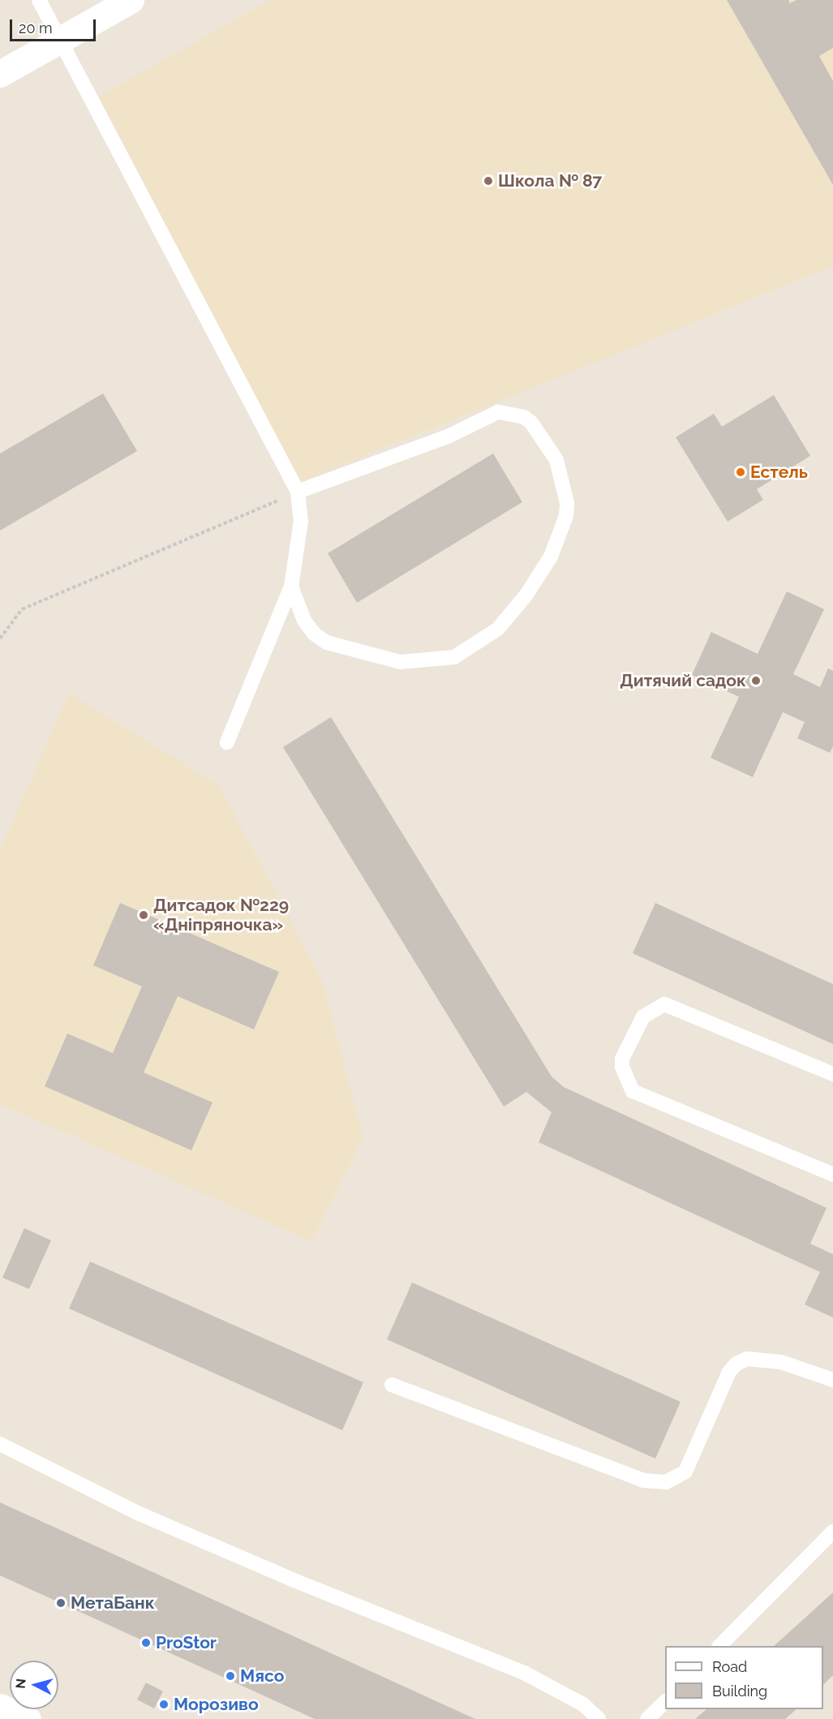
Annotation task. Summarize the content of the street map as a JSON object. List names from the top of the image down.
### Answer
{
  "places": [
    "Школа № 87",
    "Естель",
    "Дитячий садок",
    "Дитсадок №229 «Дніпряночка»",
    "МетаБанк",
    "ProStor",
    "Мясо",
    "Морозиво"
  ],
  "legend": ["Road", "Building"],
  "scale_bar": "20 m",
  "north": "left"
}
